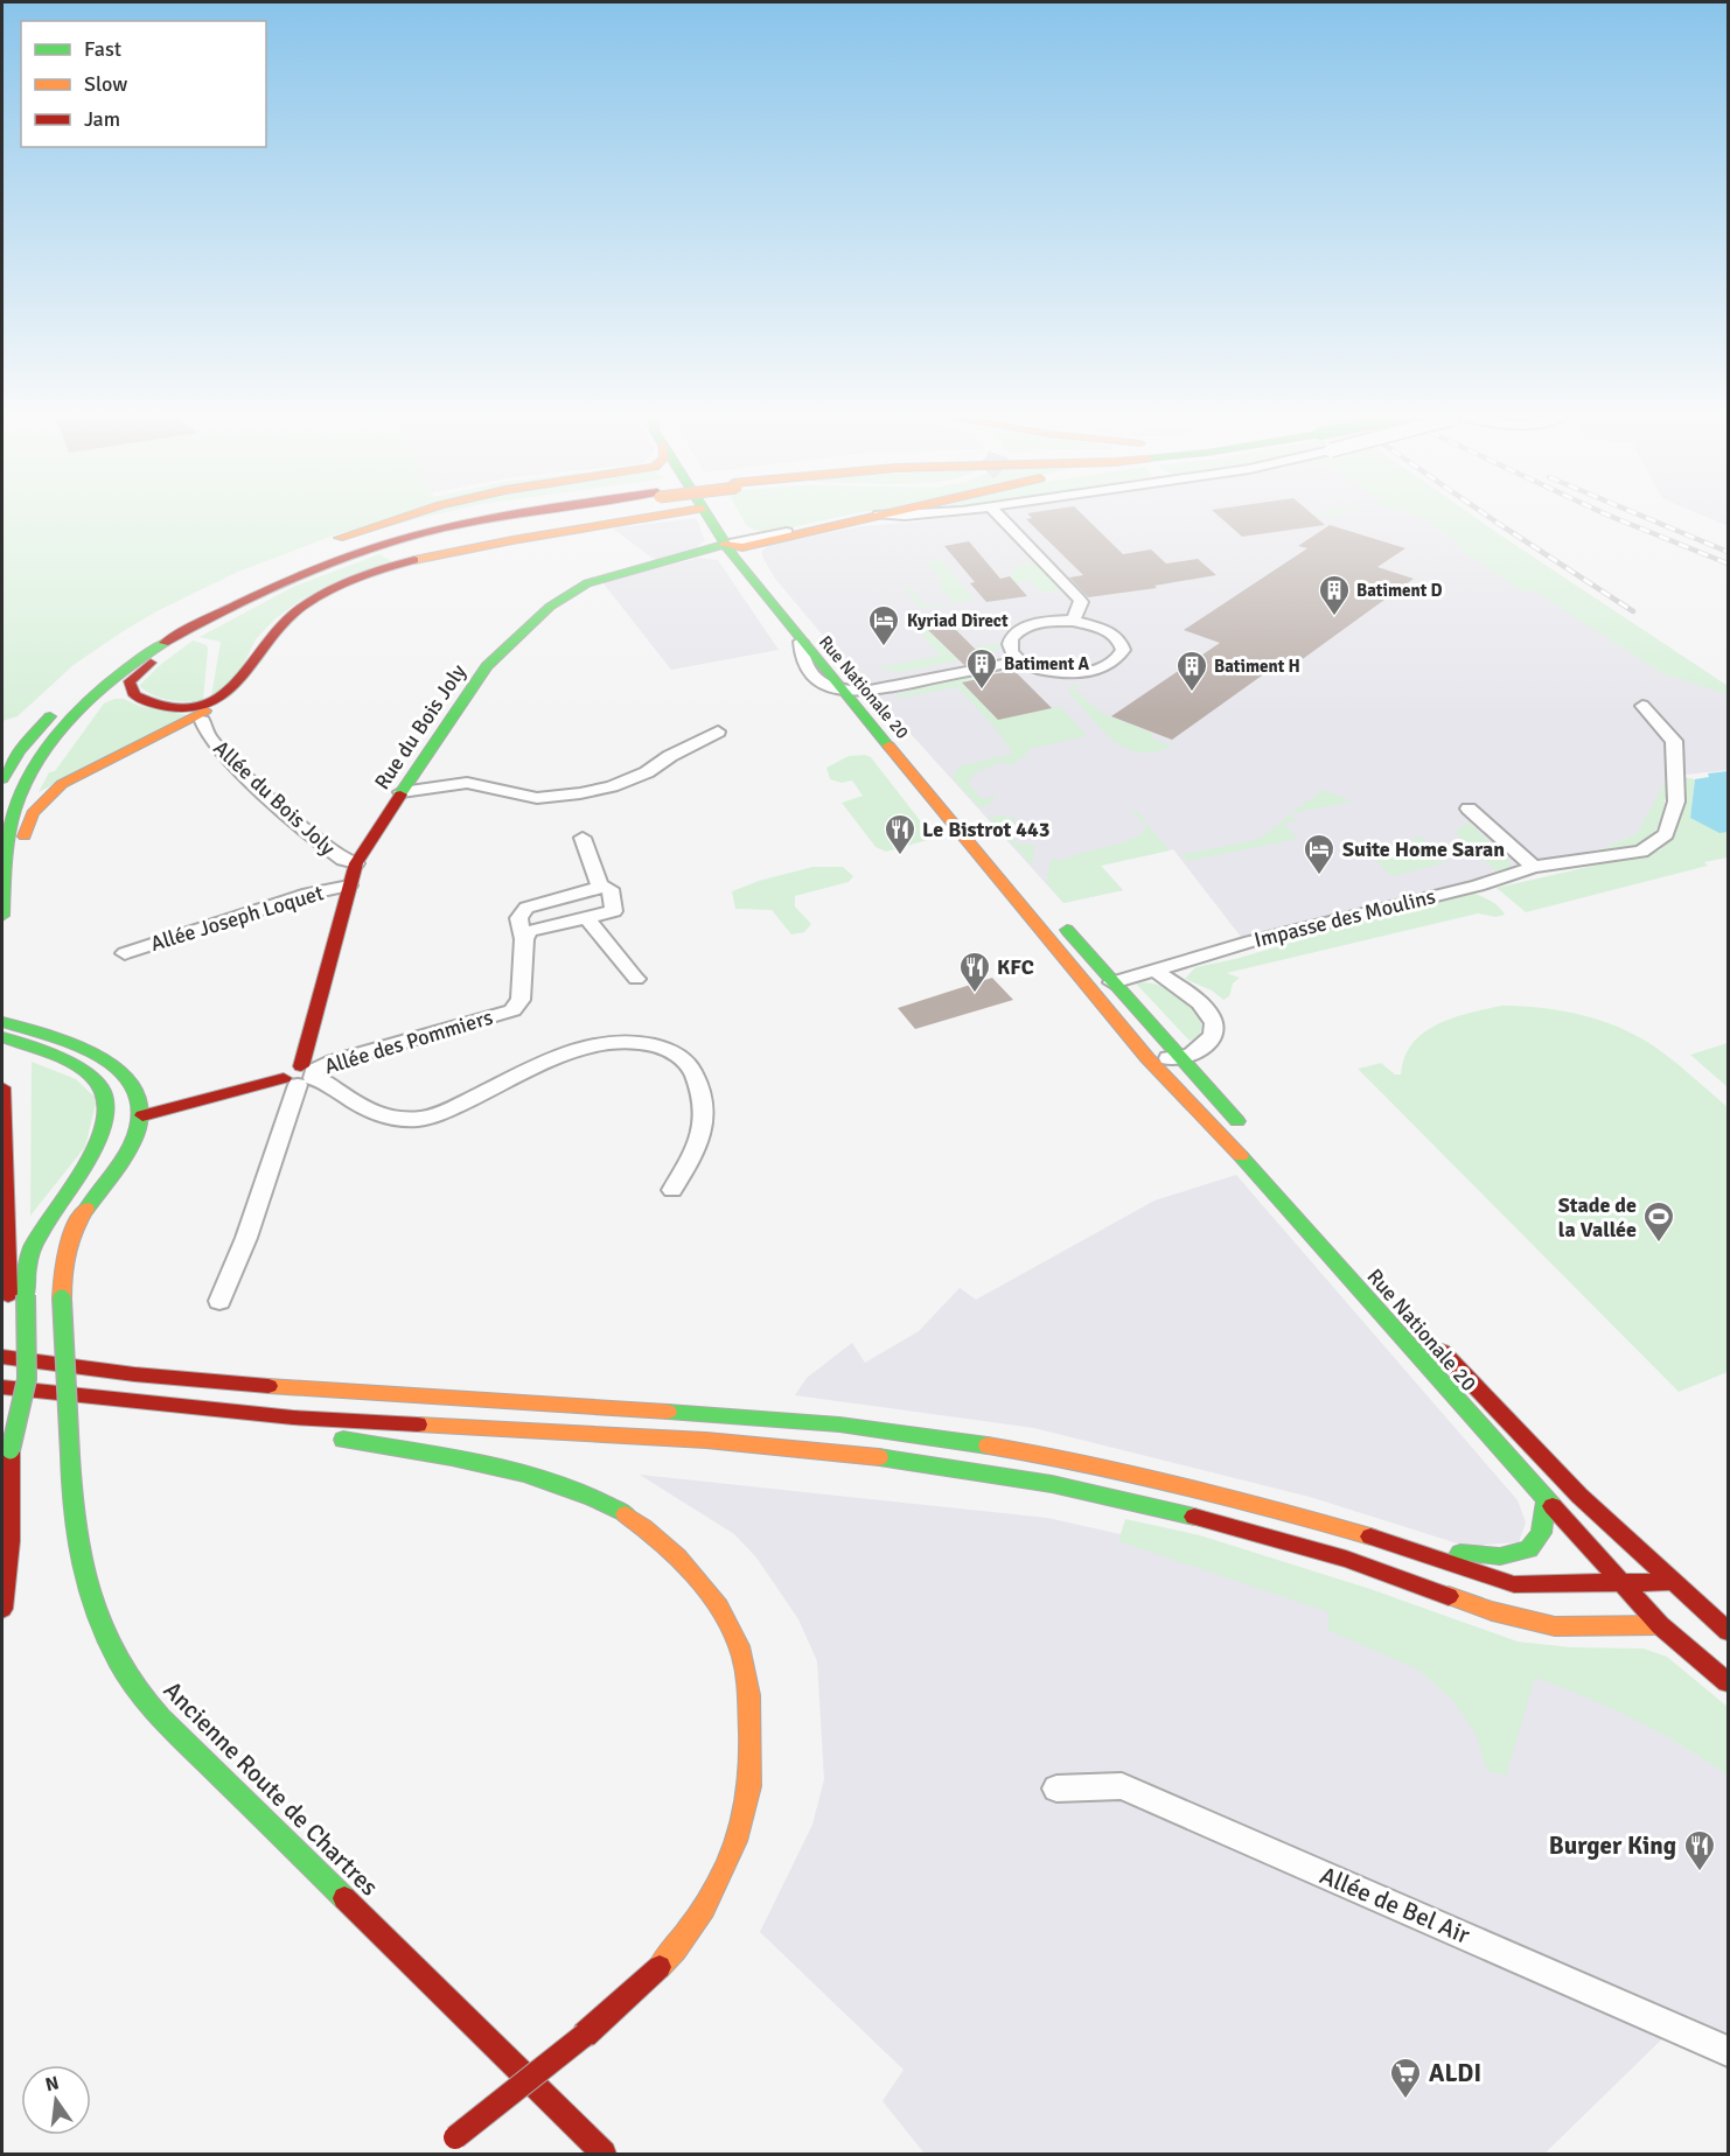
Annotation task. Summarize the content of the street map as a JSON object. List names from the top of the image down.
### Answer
{
  "streets": {
    "main road": ["Rue Nationale 20", "Rue du Bois Joly", "Ancienne Route de Chartres"],
    "street": [
      "Allée du Bois Joly",
      "Allée Joseph Loquet",
      "Impasse des Moulins",
      "Allée des Pommiers",
      "Allée de Bel Air"
    ]
  },
  "crossings": [
    ["Rue Nationale 20", "Rue du Bois Joly"],
    ["Rue du Bois Joly", "Allée du Bois Joly"],
    ["Rue du Bois Joly", "Allée Joseph Loquet"],
    ["Rue du Bois Joly", "Allée des Pommiers"]
  ],
  "places": {
    "building": ["Batiment D", "Batiment A", "Batiment H"],
    "hotel": ["Kyriad Direct", "Suite Home Saran"],
    "restaurant": ["Le Bistrot 443", "KFC", "Burger King"],
    "sports": ["Stade de la Vallée"],
    "supermarket": ["ALDI"]
  },
  "legend": ["Fast", "Slow", "Jam"],
  "north": "top"
}
